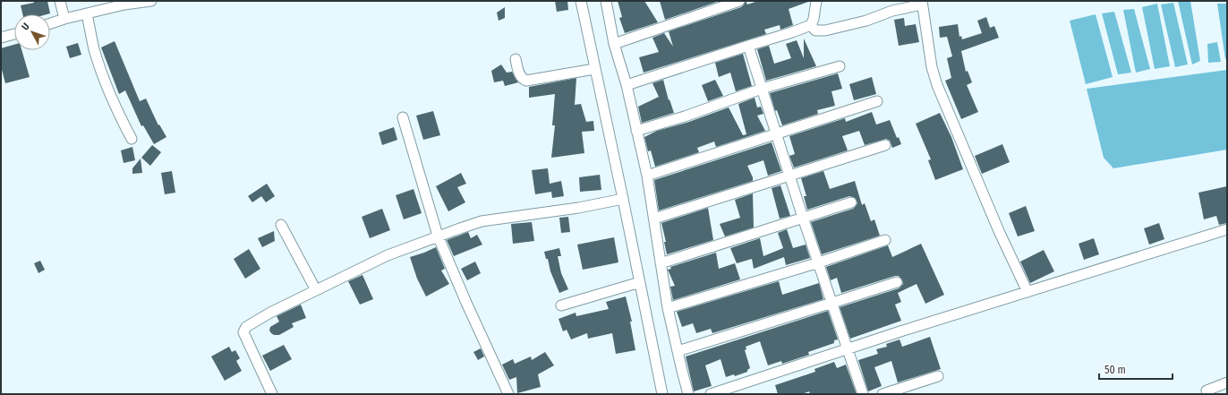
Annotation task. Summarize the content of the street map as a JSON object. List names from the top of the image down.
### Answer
{
  "scale_bar": "50 m",
  "north": "top left"
}
